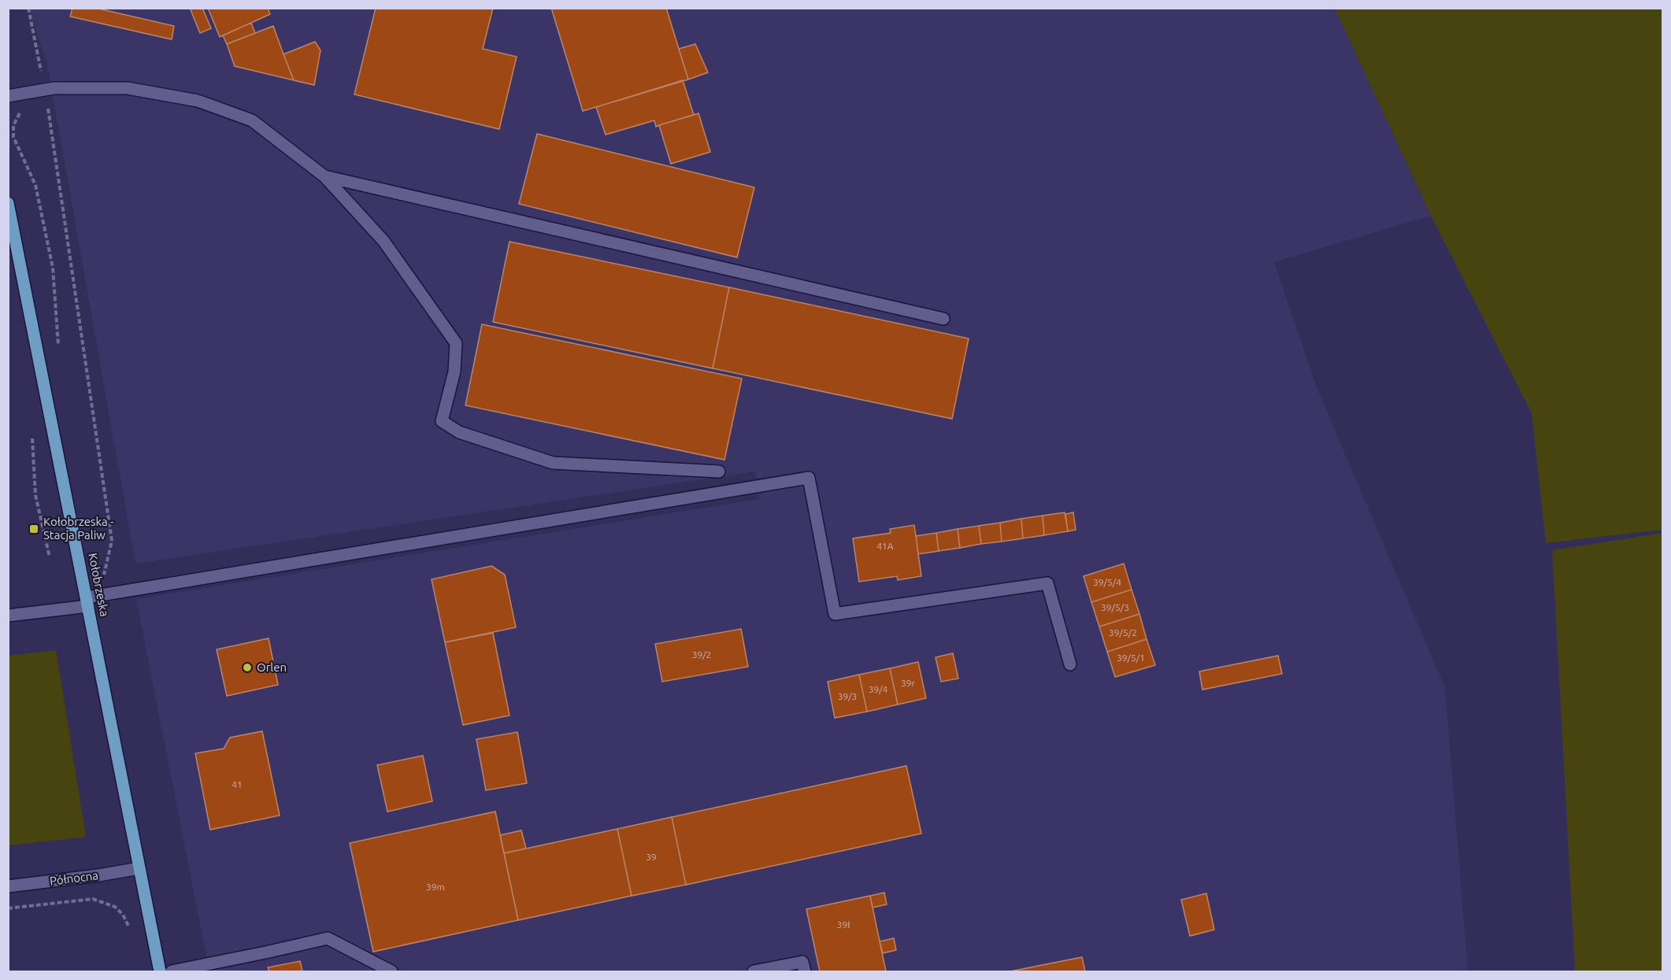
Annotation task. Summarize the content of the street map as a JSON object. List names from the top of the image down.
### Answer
{
  "streets": {
    "main road": ["Kołobrzeska"],
    "street": ["Północna"]
  },
  "crossings": [
    ["Kołobrzeska", "Północna"]
  ],
  "places": {
    "transit": ["Kołobrzeska - Stacja Paliw"],
    "other": ["Orlen"]
  },
  "house_numbers": [
    "41A",
    "39/5/4",
    "39/5/3",
    "39/5/2",
    "39/2",
    "39/5/1",
    "39r",
    "39/4",
    "39/3",
    "41",
    "39",
    "39m",
    "39ł"
  ]
}
